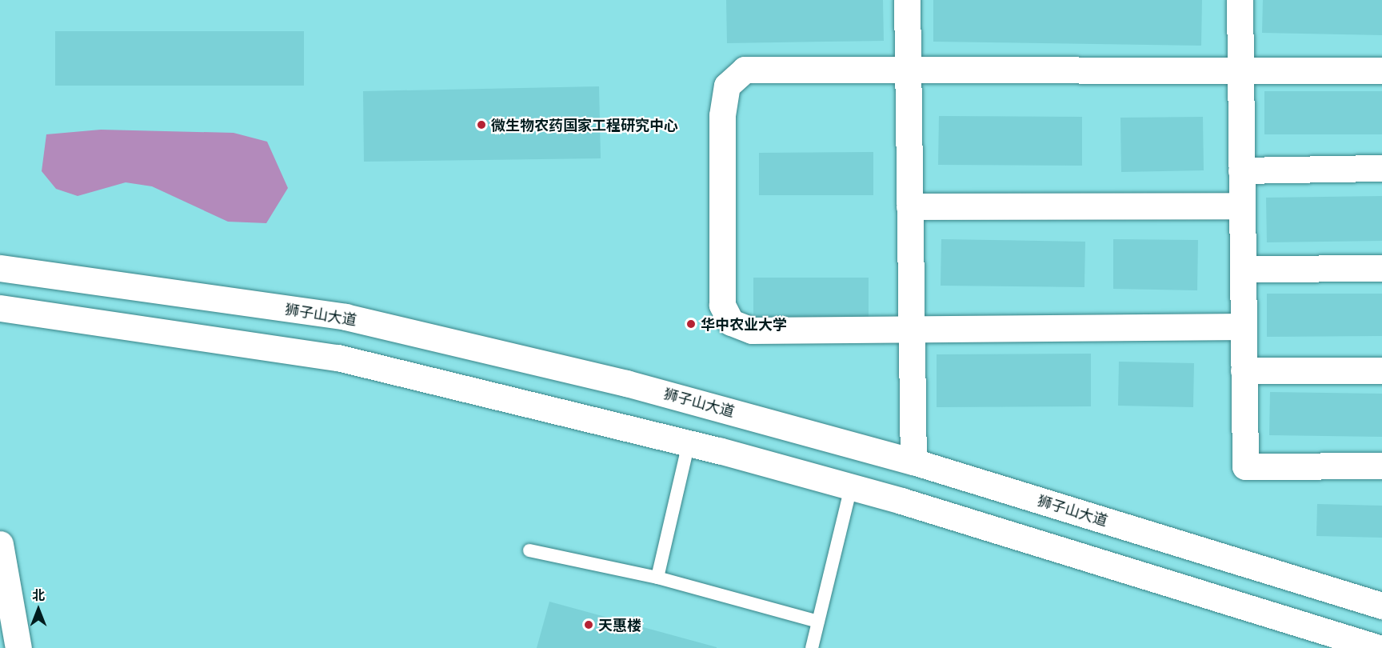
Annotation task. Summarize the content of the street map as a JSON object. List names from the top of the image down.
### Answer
{
  "streets": {
    "street": ["狮子山大道"]
  },
  "places": ["微生物农药国家工程研究中心", "华中农业大学", "天惠楼"],
  "north": "top"
}
